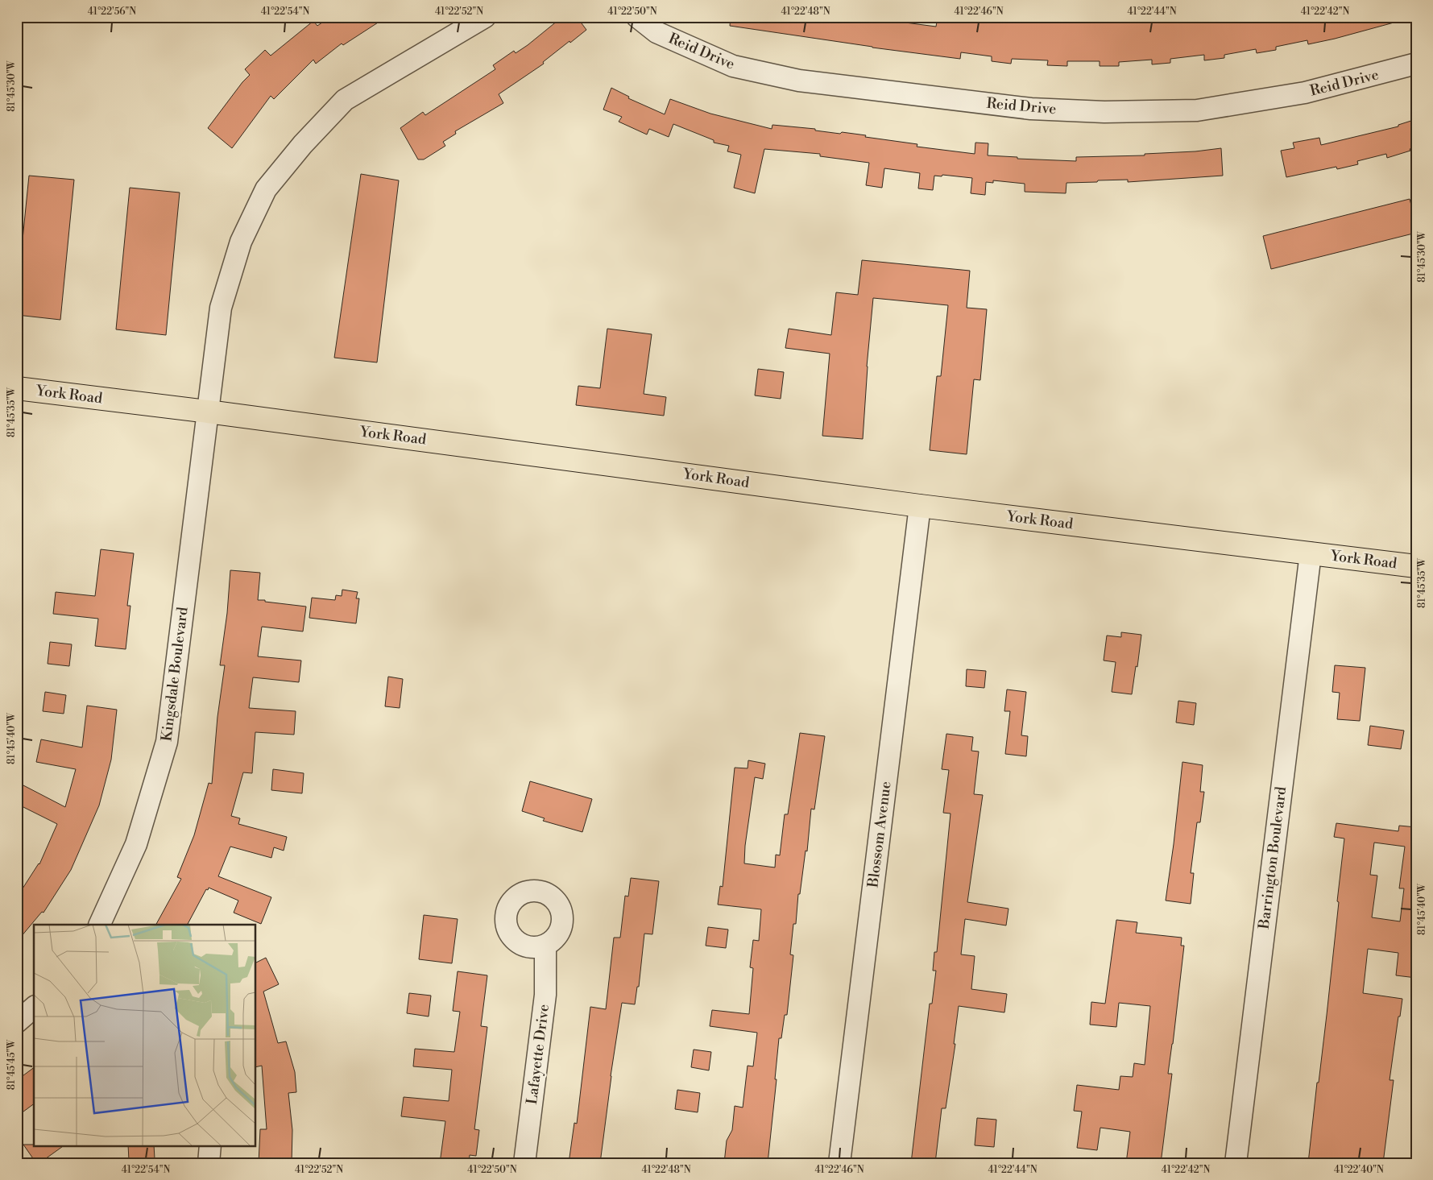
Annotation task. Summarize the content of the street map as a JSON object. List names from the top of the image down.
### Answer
{
  "streets": {
    "main road": ["York Road"],
    "street": [
      "Reid Drive",
      "Kingsdale Boulevard",
      "Blossom Avenue",
      "Barrington Boulevard",
      "Lafayette Drive"
    ]
  },
  "crossings": [
    ["York Road", "Kingsdale Boulevard"],
    ["York Road", "Blossom Avenue"],
    ["York Road", "Barrington Boulevard"]
  ],
  "coordinates": [
    "41°22'56\"N",
    "41°22'54\"N",
    "41°22'52\"N",
    "41°22'50\"N",
    "41°22'48\"N",
    "41°22'46\"N",
    "41°22'44\"N",
    "41°22'42\"N",
    "81°45'30\"W",
    "81°45'35\"W",
    "81°45'40\"W",
    "81°45'45\"W",
    "41°22'40\"N"
  ]
}
